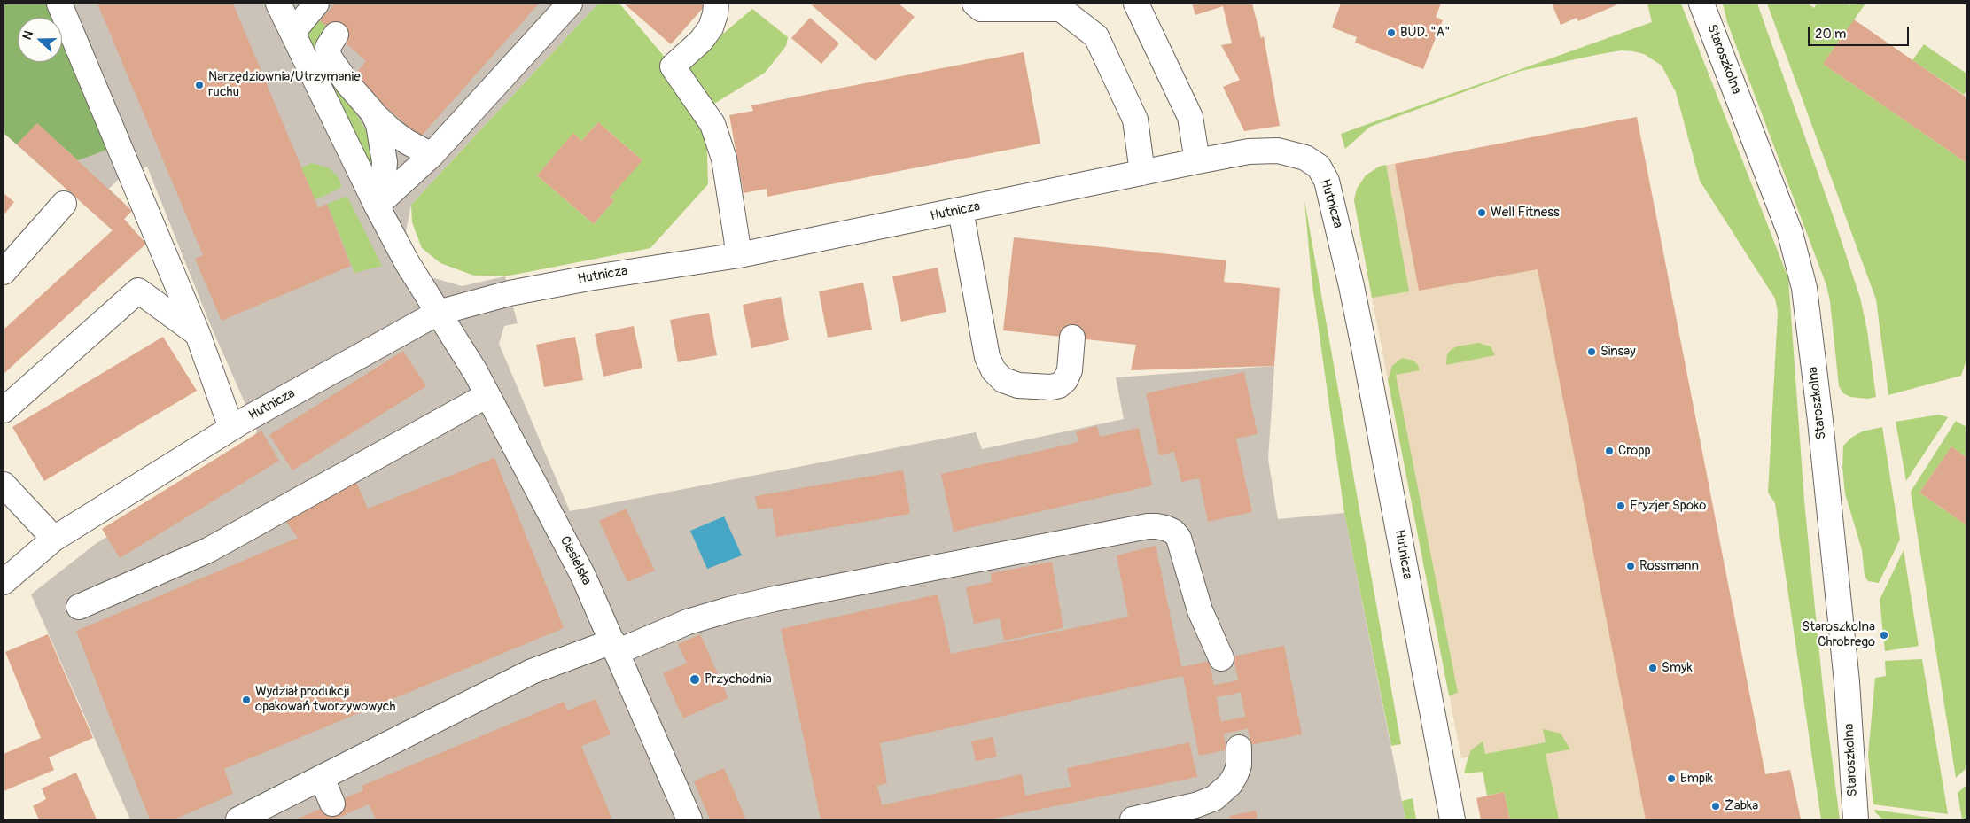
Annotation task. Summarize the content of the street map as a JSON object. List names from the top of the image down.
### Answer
{
  "streets": {
    "street": ["Staroszkolna", "Hutnicza", "Ciesielska"]
  },
  "crossings": [
    ["Hutnicza", "Ciesielska"]
  ],
  "places": [
    "BUD. \"A\"",
    "Narzędziownia/Utrzymanie ruchu",
    "Well Fitness",
    "Sinsay",
    "Cropp",
    "Fryzjer Spoko",
    "Rossmann",
    "Staroszkolna Chrobrego",
    "Smyk",
    "Przychodnia",
    "Wydział produkcji opakowań tworzywowych",
    "Empik",
    "Żabka"
  ],
  "scale_bar": "20 m",
  "north": "left"
}
